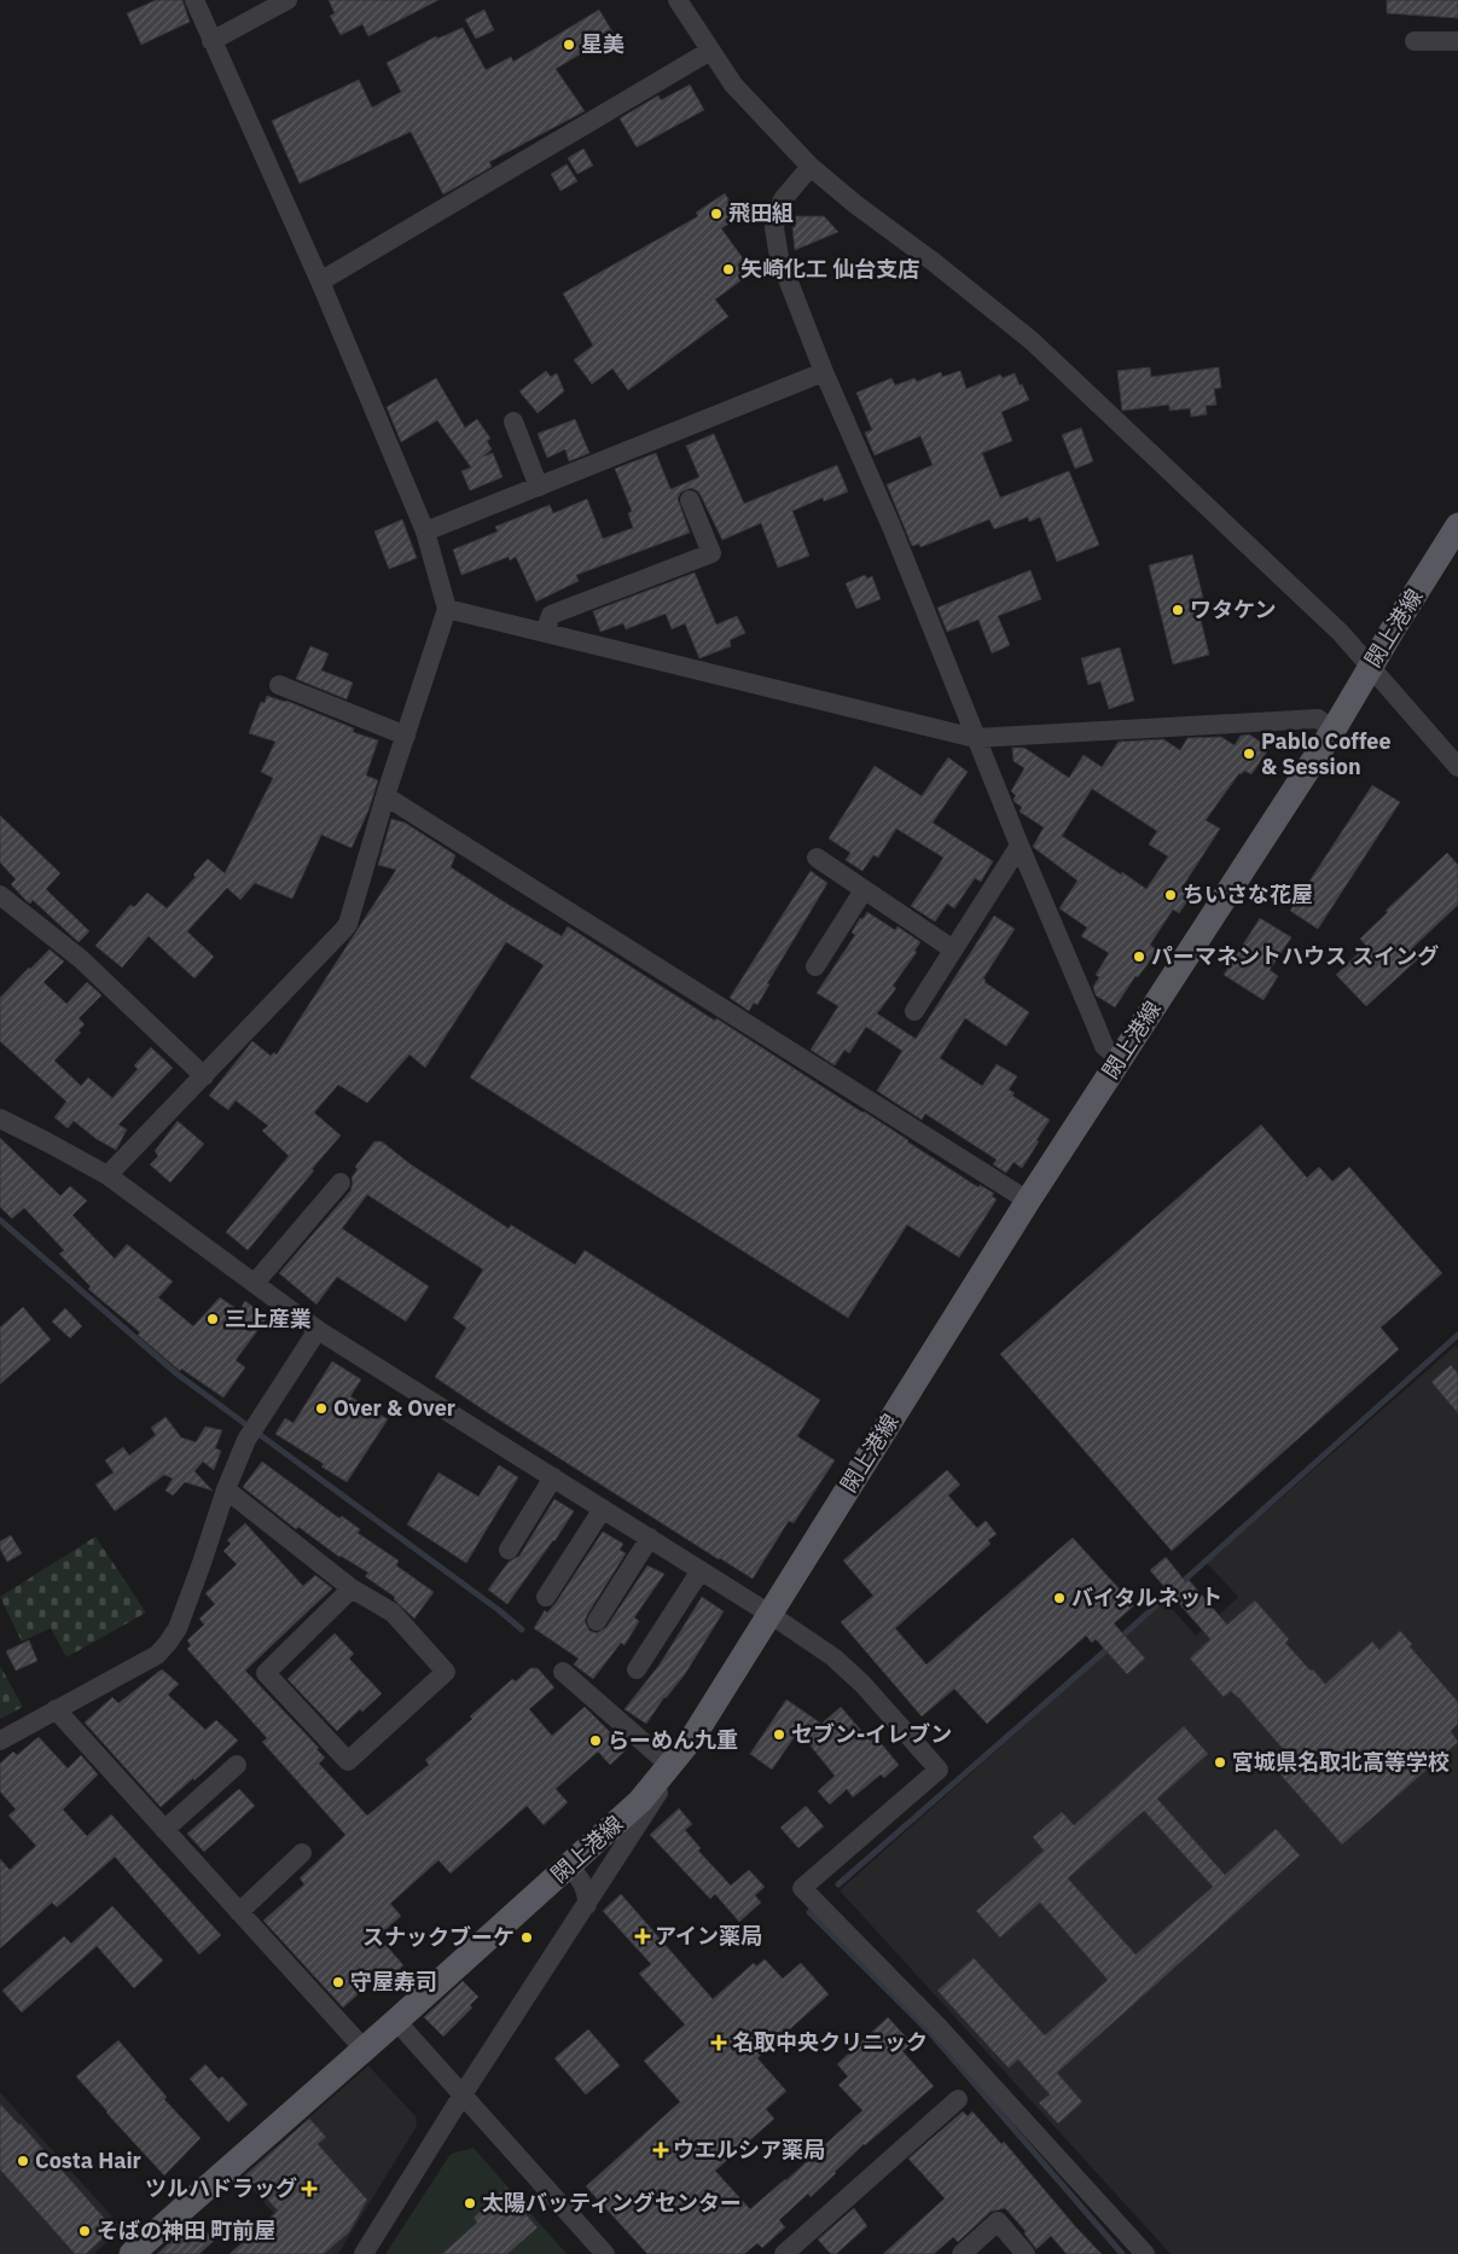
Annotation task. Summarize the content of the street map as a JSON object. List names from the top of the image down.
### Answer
{
  "streets": {
    "main road": ["閖上港線"]
  },
  "places": {
    "other": [
      "星美",
      "飛田組",
      "矢崎化工 仙台支店",
      "ワタケン",
      "Pablo Coffee & Session",
      "ちいさな花屋",
      "パーマネントハウス スイング",
      "三上産業",
      "Over & Over",
      "バイタルネット",
      "セブン-イレブン",
      "らーめん九重",
      "宮城県名取北高等学校",
      "スナックブーケ",
      "守屋寿司",
      "Costa Hair",
      "太陽バッティングセンター",
      "そばの神田 町前屋"
    ],
    "health": [
      "アイン薬局",
      "名取中央クリニック",
      "ウエルシア薬局",
      "ツルハドラッグ"
    ]
  }
}
